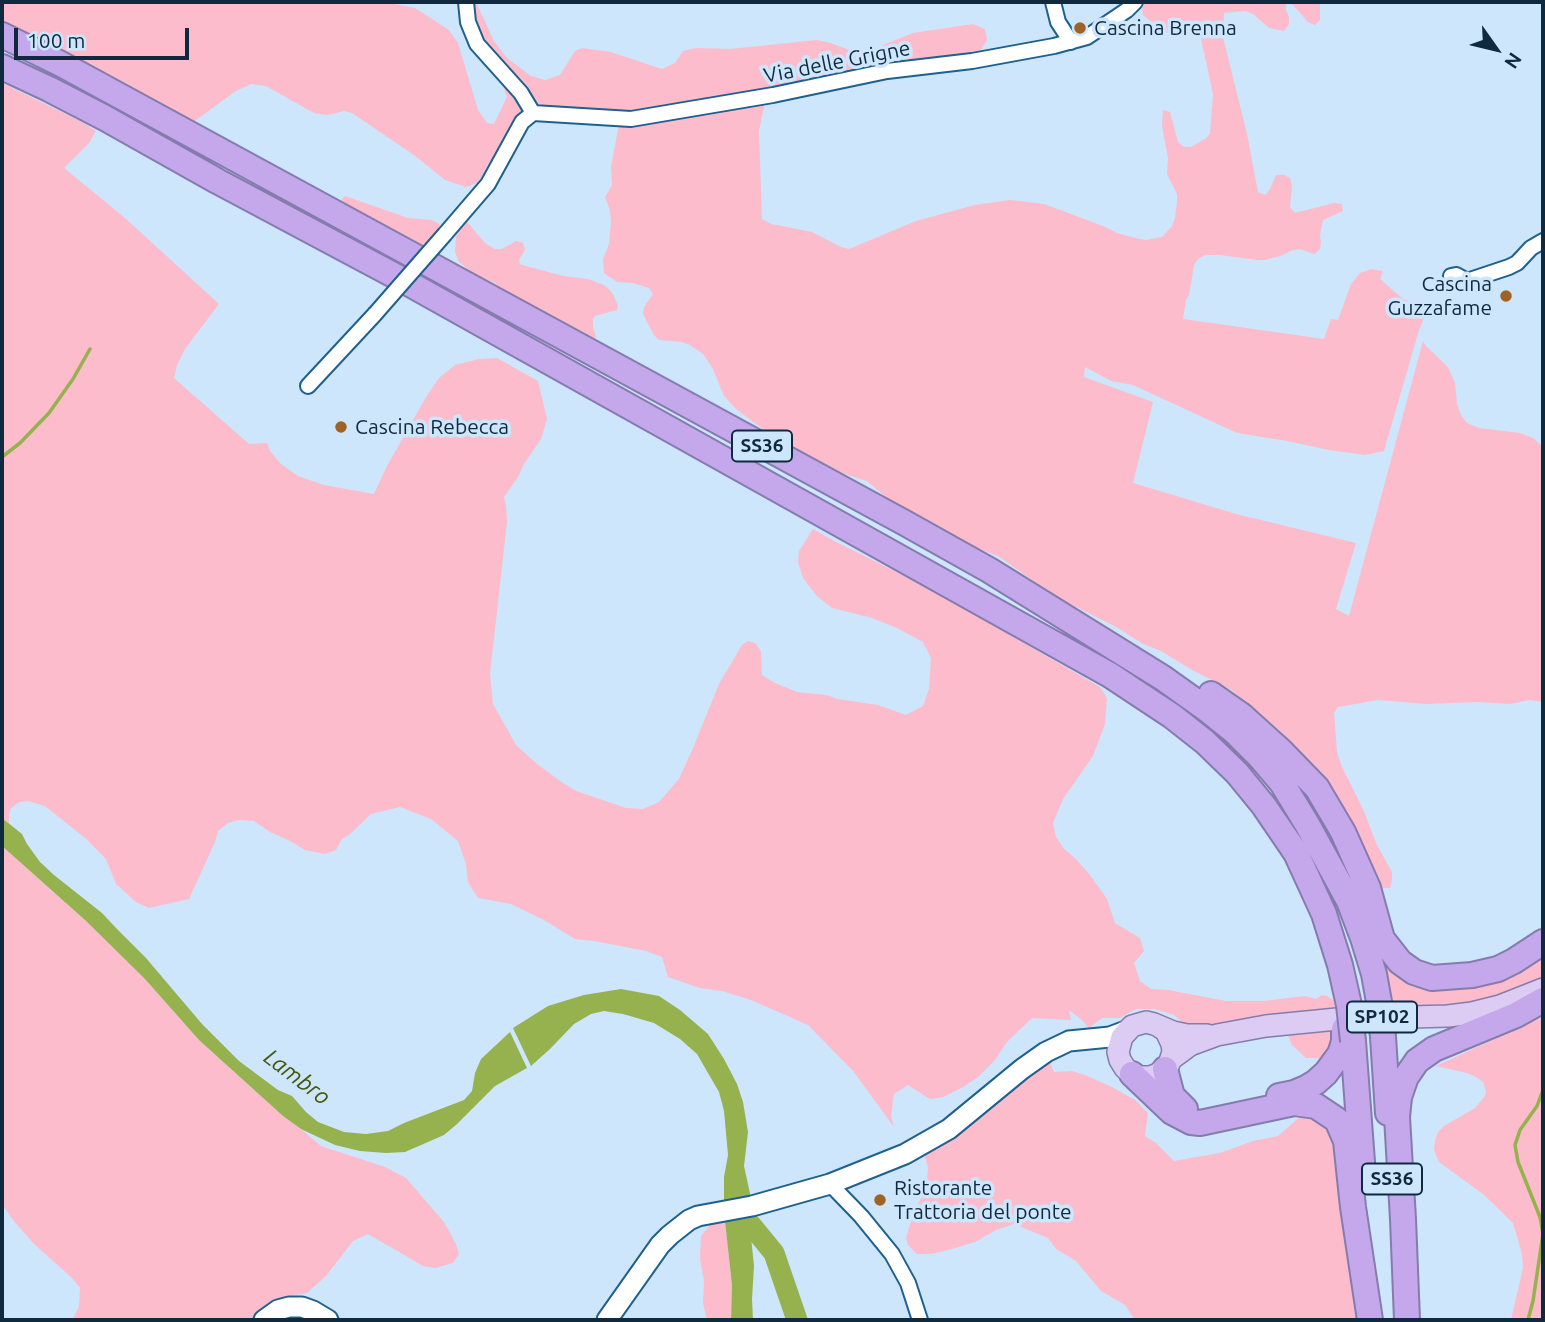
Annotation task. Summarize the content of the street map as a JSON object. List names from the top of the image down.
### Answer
{
  "streets": {
    "highway": ["SS36"],
    "main road": ["SP102"],
    "street": ["Via delle Grigne"]
  },
  "water": ["Lambro"],
  "places": [
    "Cascina Brenna",
    "Cascina Guzzafame",
    "Cascina Rebecca",
    "Ristorante Trattoria del ponte"
  ],
  "scale_bar": "100 m",
  "north": "bottom right"
}
